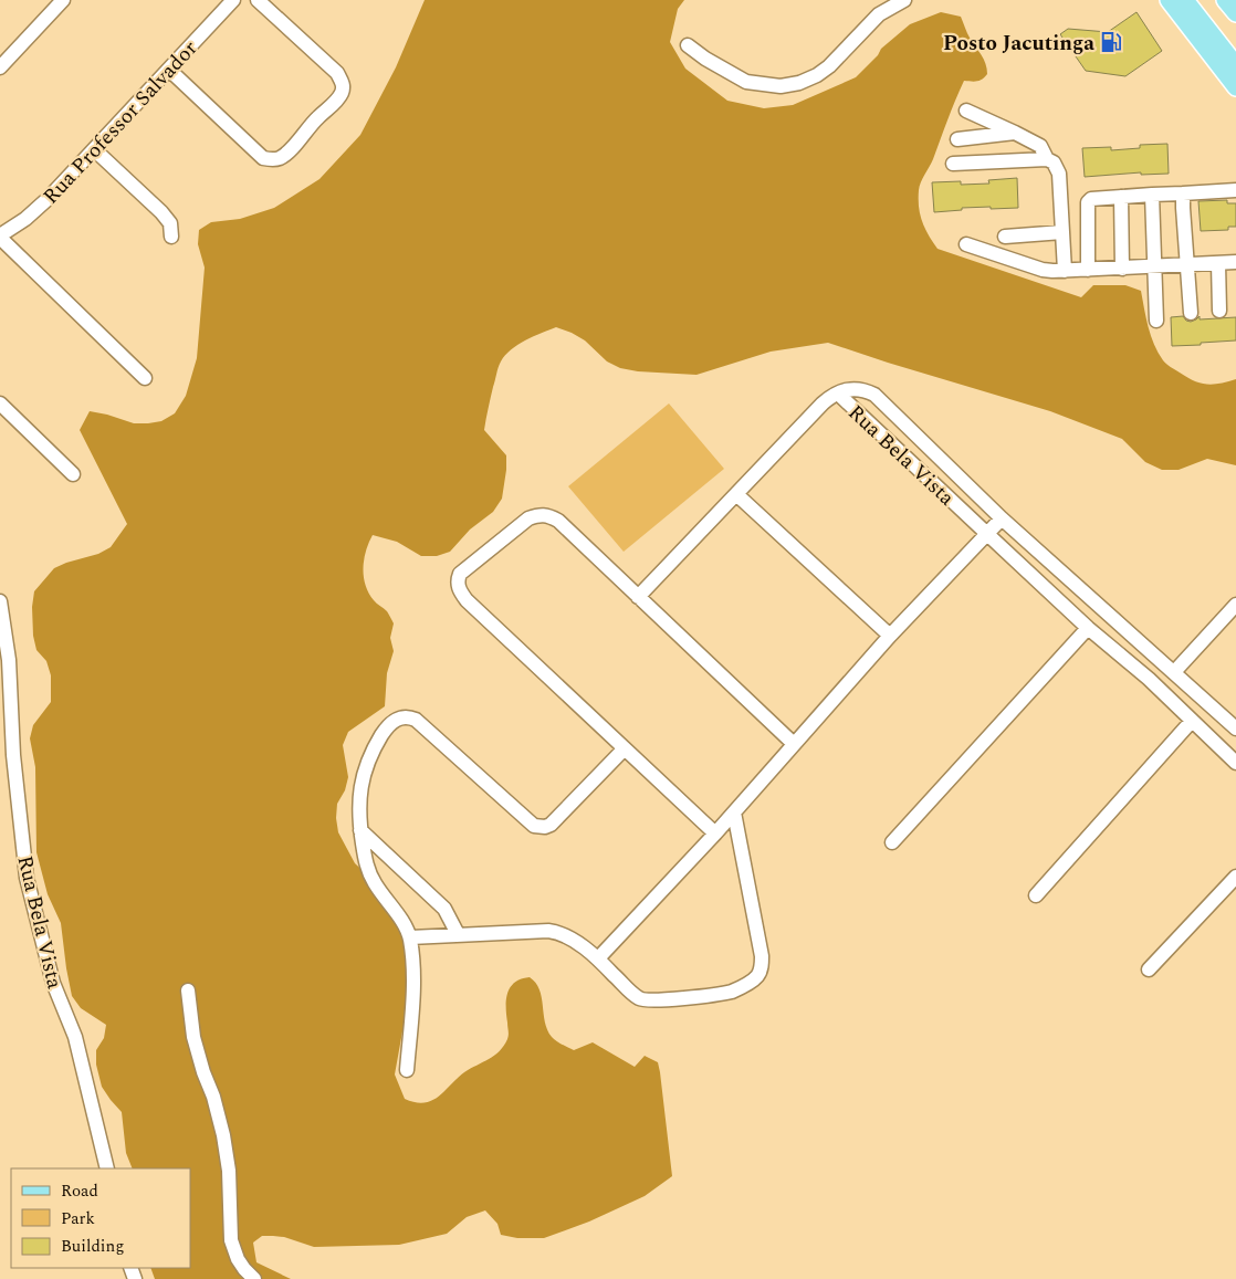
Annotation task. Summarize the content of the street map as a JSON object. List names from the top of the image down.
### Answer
{
  "streets": {
    "street": ["Rua Professor Salvador", "Rua Bela Vista"]
  },
  "places": {
    "fuel station": ["Posto Jacutinga"]
  },
  "legend": ["Road", "Park", "Building"]
}
